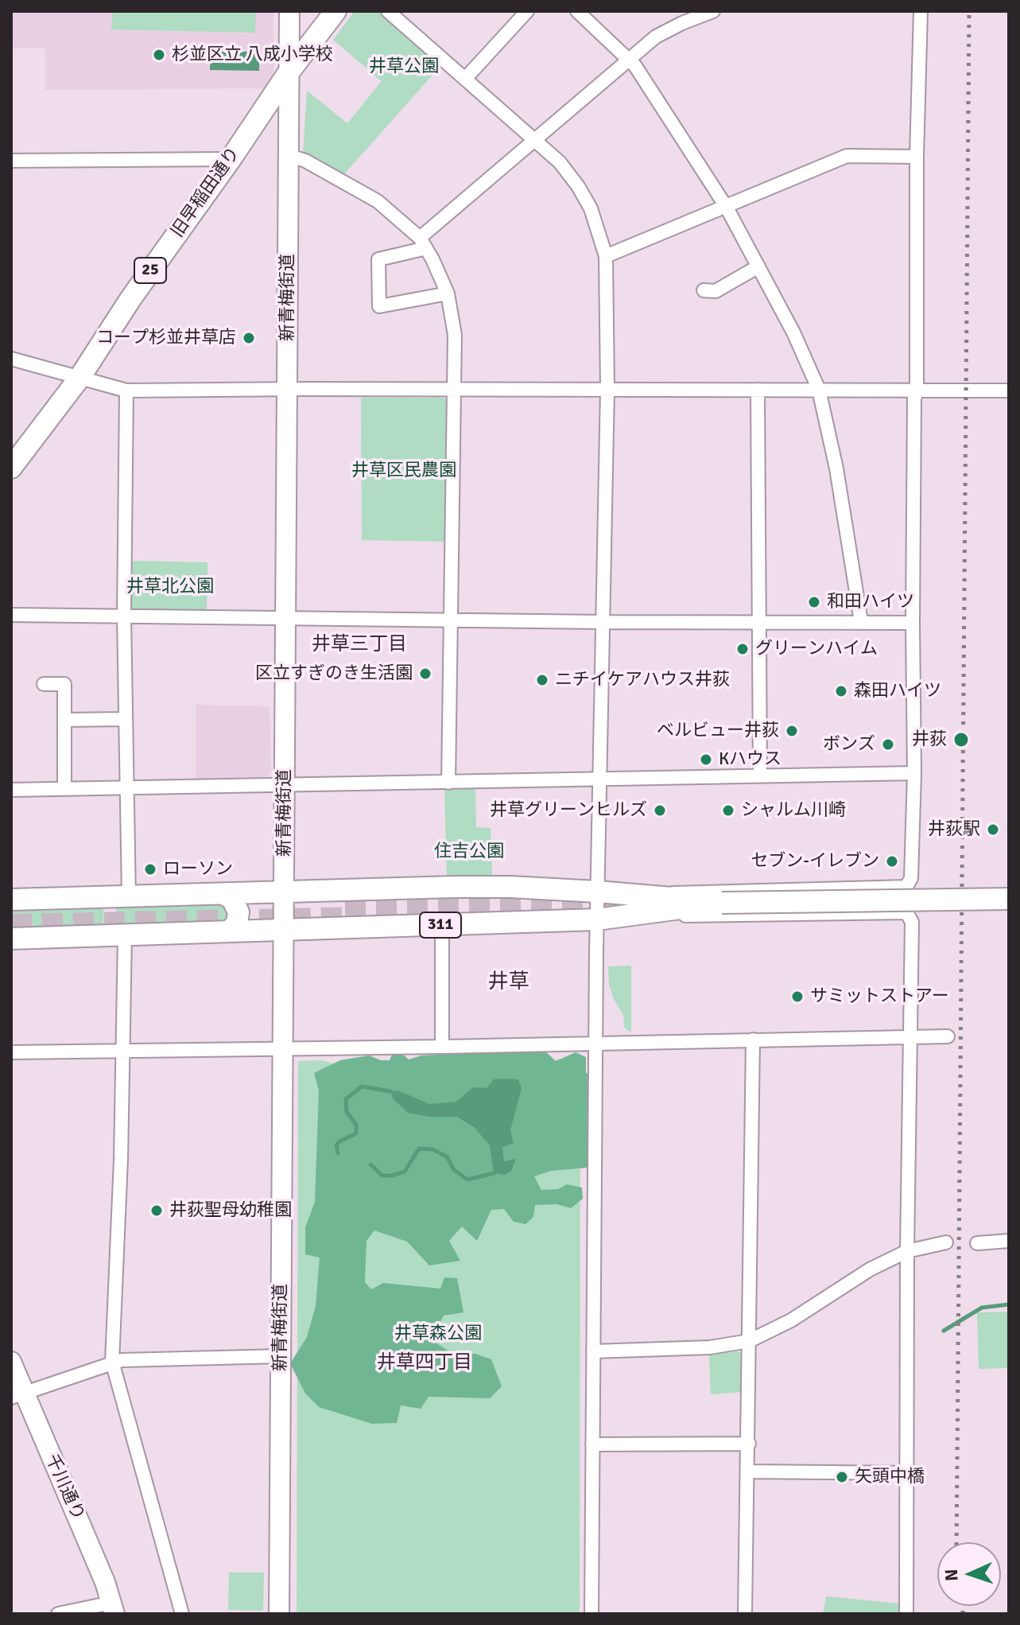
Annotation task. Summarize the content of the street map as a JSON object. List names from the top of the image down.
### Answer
{
  "streets": {
    "main road": [
      "旧早稲田通り",
      "25",
      "新青梅街道",
      "311",
      "千川通り"
    ]
  },
  "crossings": [
    ["旧早稲田通り", "新青梅街道"],
    ["新青梅街道", "311"]
  ],
  "districts": ["井草三丁目", "井草", "井草四丁目"],
  "parks": [
    "井草公園",
    "井草区民農園",
    "井草北公園",
    "住吉公園",
    "井草森公園"
  ],
  "places": [
    "杉並区立 八成小学校",
    "コープ杉並井草店",
    "和田ハイツ",
    "グリーンハイム",
    "区立すぎのき生活園",
    "ニチイケアハウス井荻",
    "森田ハイツ",
    "ベルビュー井荻",
    "井荻",
    "ボンズ",
    "Kハウス",
    "井草グリーンヒルズ",
    "シャルム川崎",
    "井荻駅",
    "セブン-イレブン",
    "ローソン",
    "サミットストアー",
    "井荻聖母幼稚園",
    "矢頭中橋"
  ],
  "north": "left"
}
